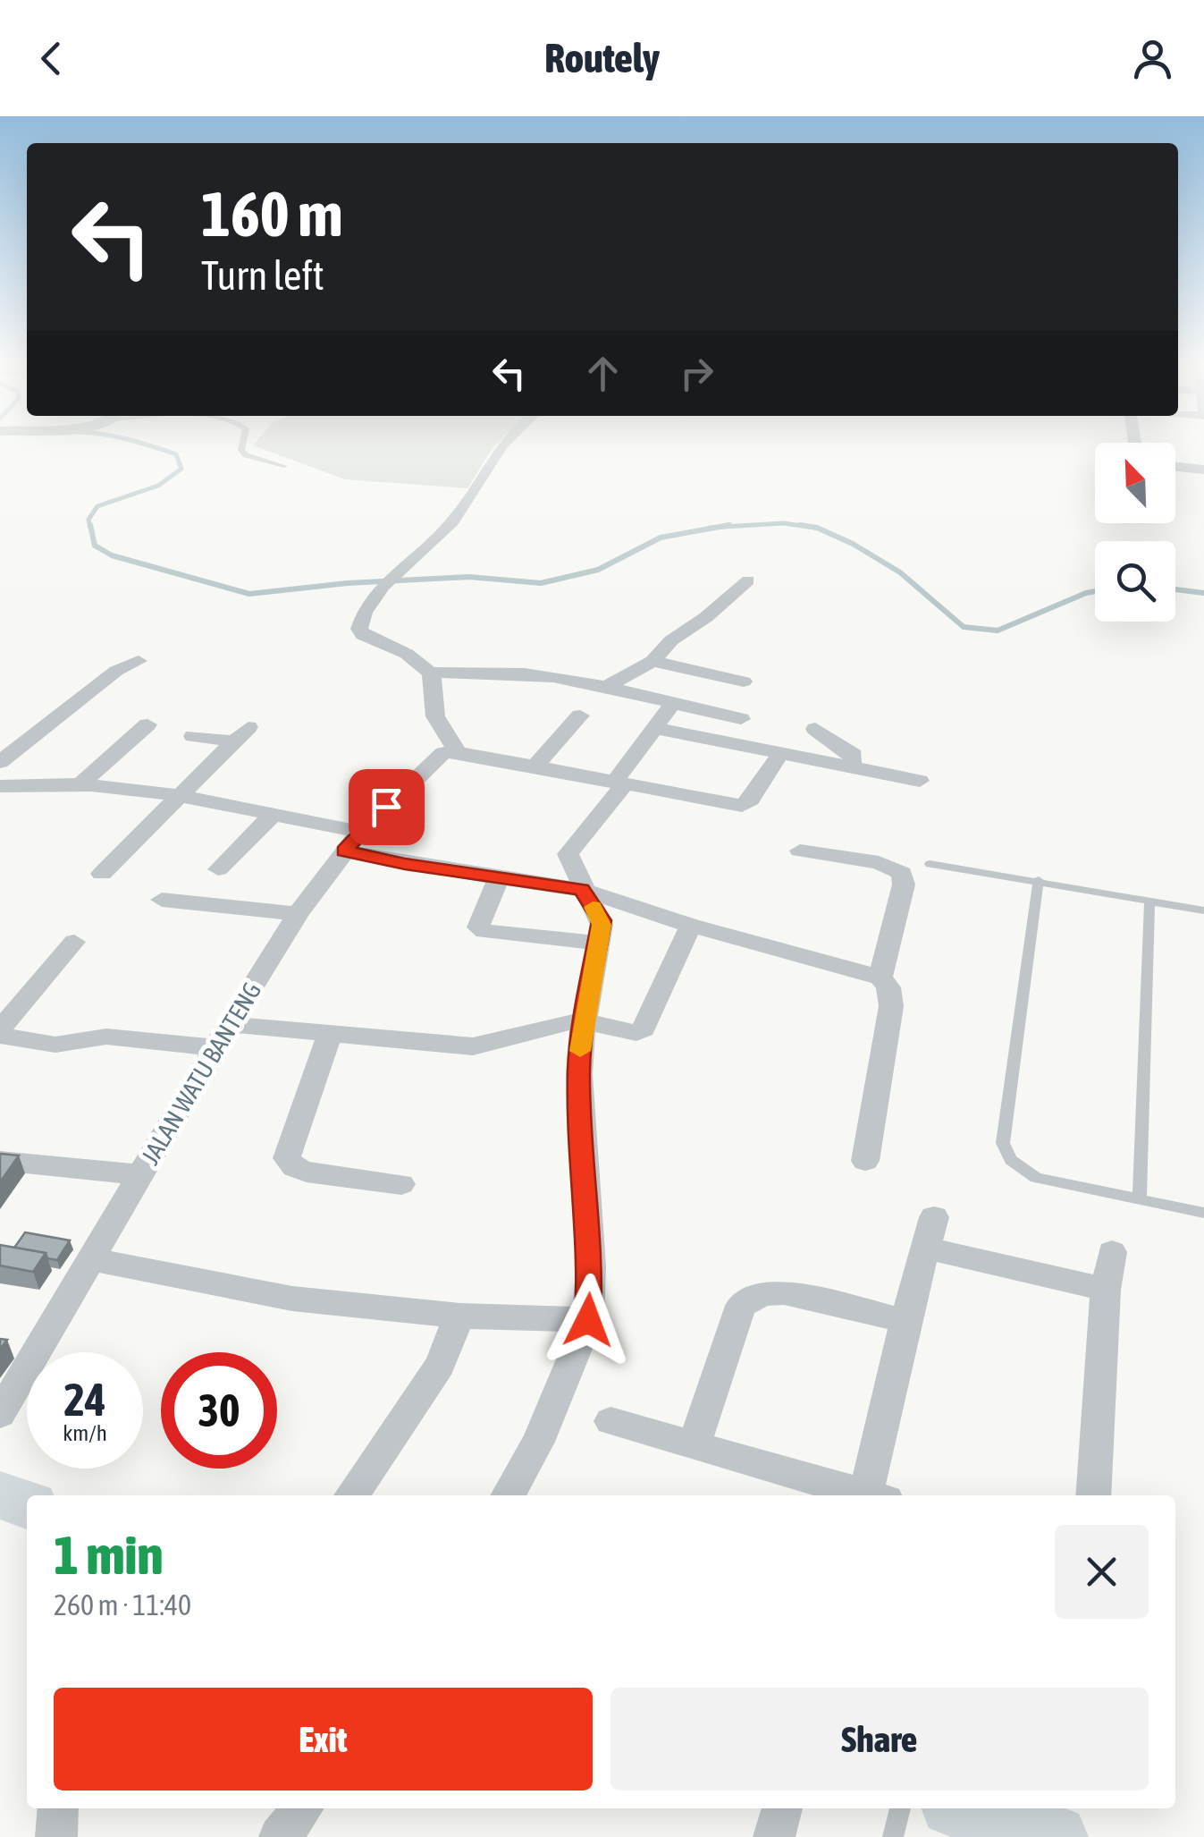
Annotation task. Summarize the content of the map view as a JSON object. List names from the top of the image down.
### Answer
{
  "streets": {
    "street": ["JALAN WATU BANTENG"]
  },
  "north": "top left",
  "page": {
    "header": "Routely",
    "turn": ["160 m", "Turn left"],
    "speed": "24 km/h",
    "limit": "30",
    "heading": ["1 min", "260 m · 11:40"],
    "buttons": ["Exit", "Share"]
  }
}
